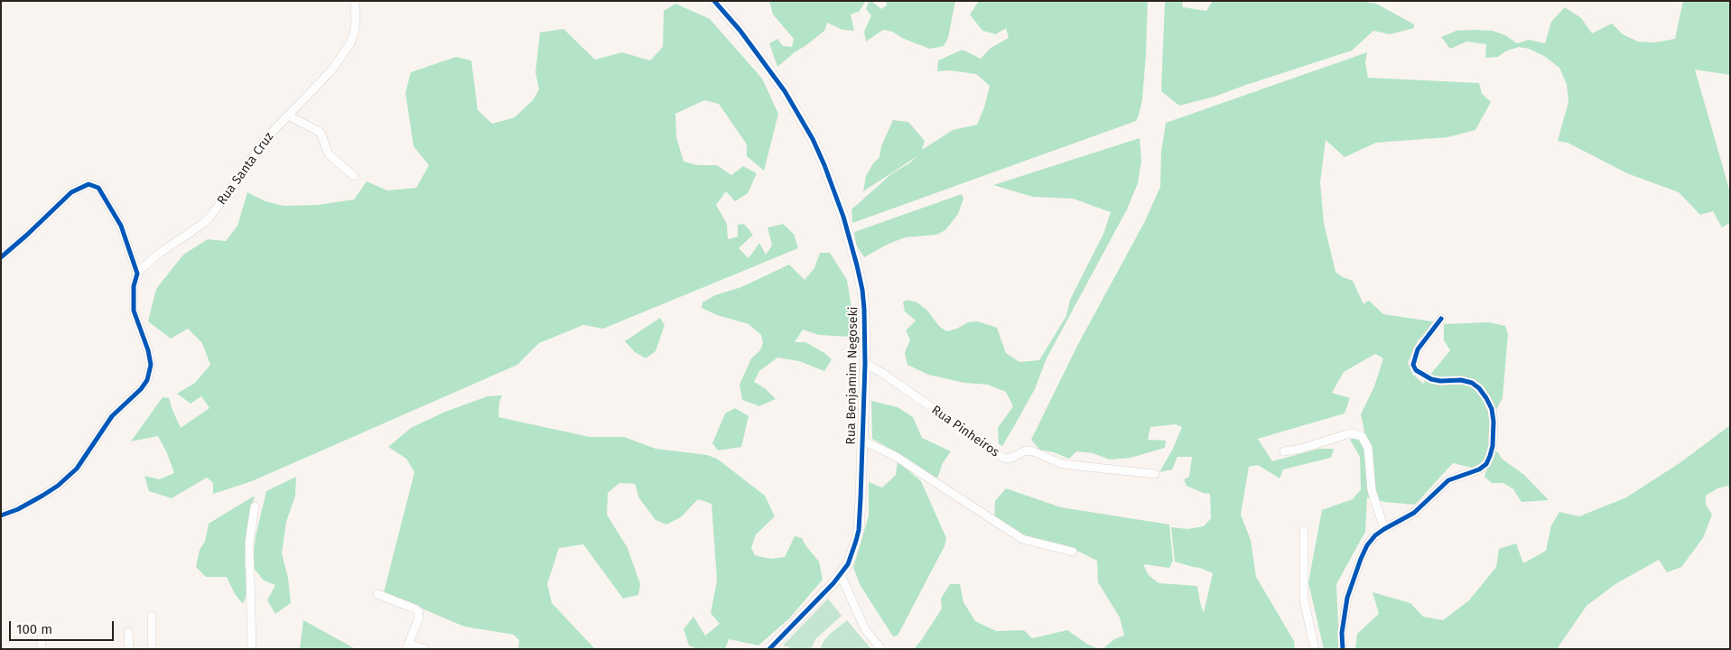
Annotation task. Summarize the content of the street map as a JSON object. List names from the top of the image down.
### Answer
{
  "streets": {
    "main road": ["Rua Benjamim Negoseki"],
    "street": ["Rua Santa Cruz", "Rua Pinheiros"]
  },
  "crossings": [
    ["Rua Benjamim Negoseki", "Rua Pinheiros"]
  ],
  "scale_bar": "100 m"
}
